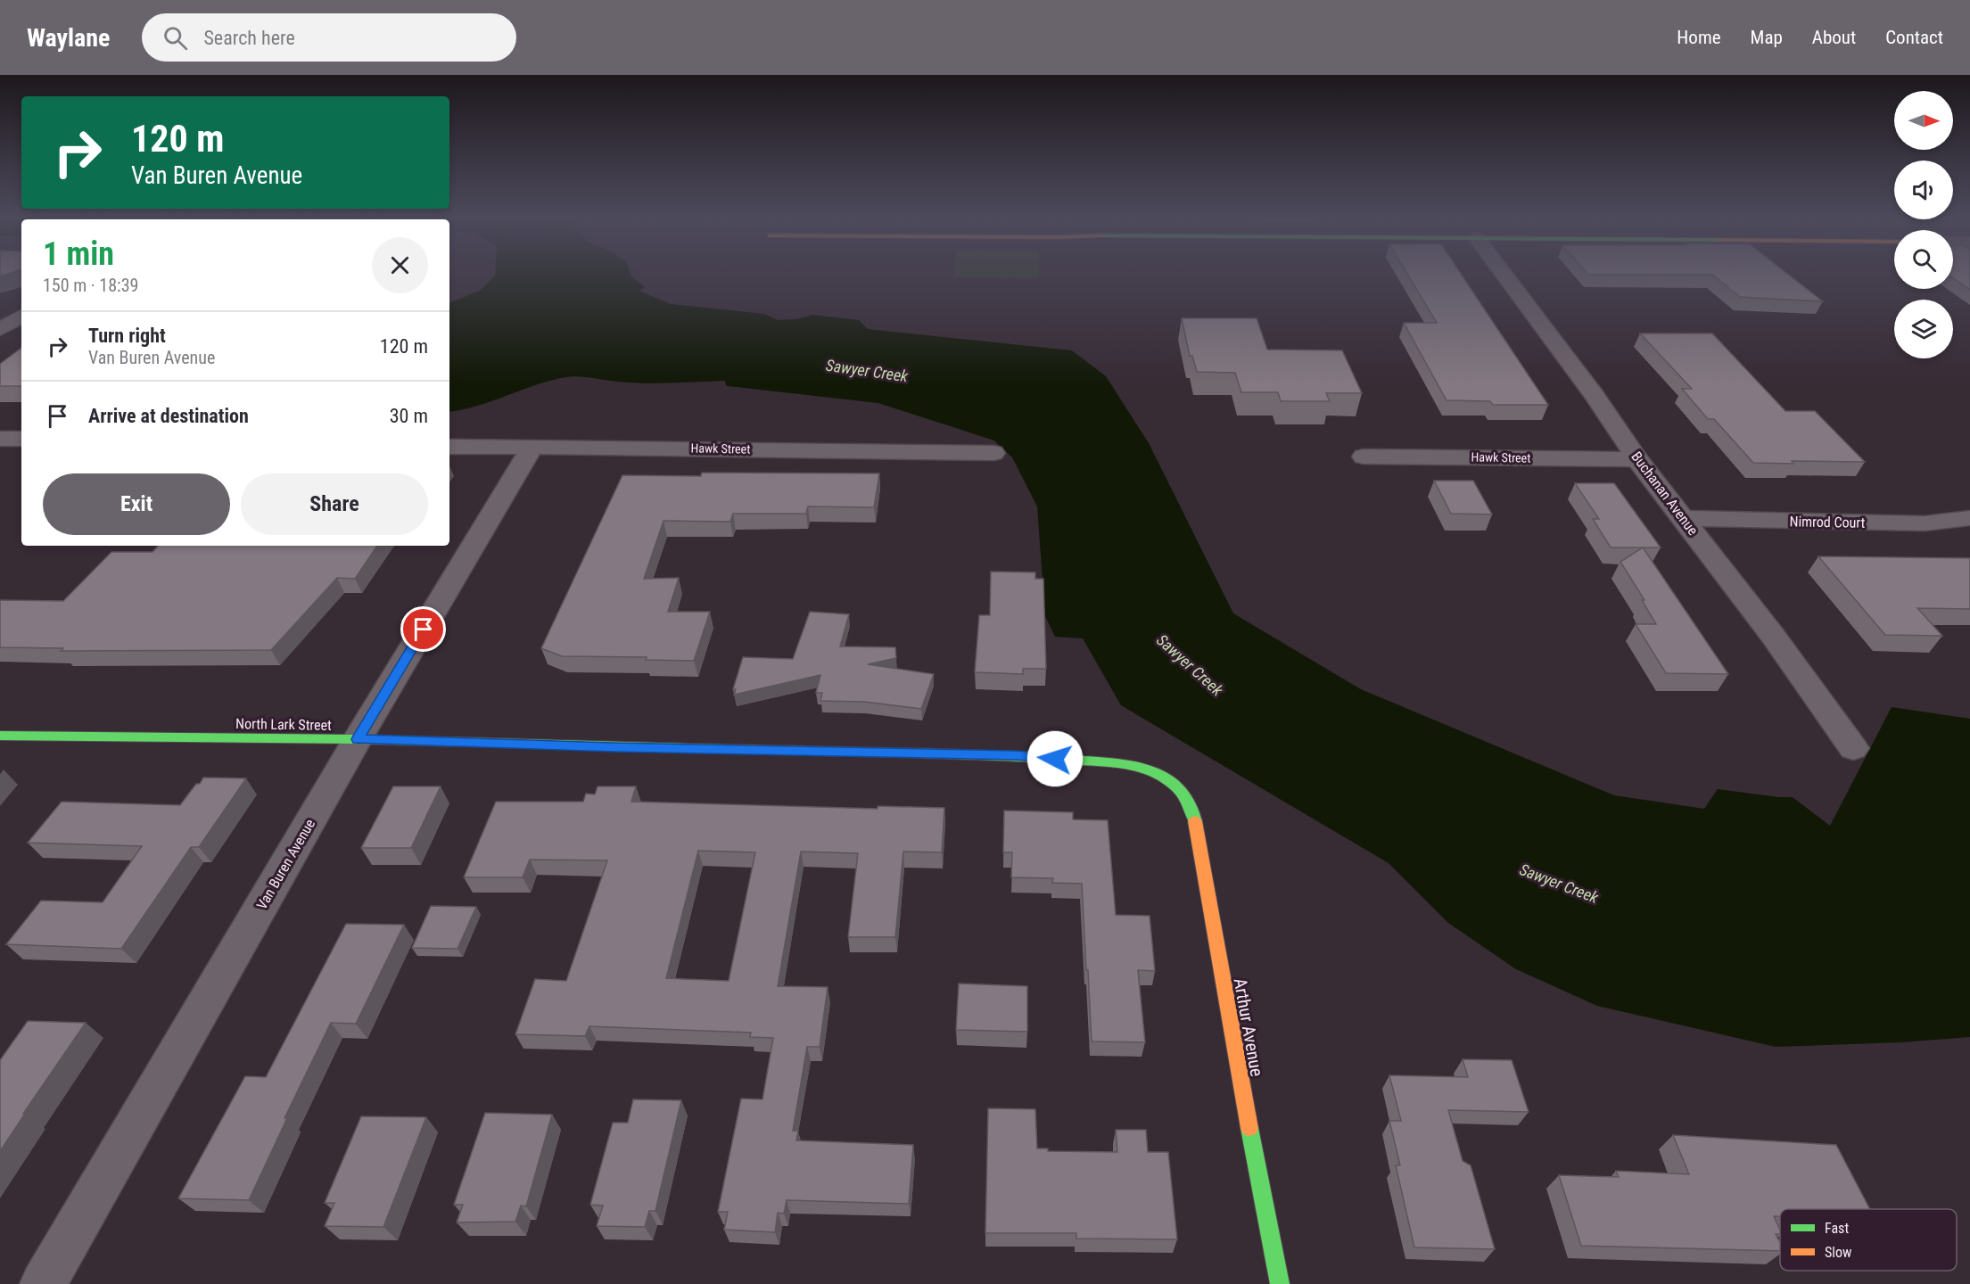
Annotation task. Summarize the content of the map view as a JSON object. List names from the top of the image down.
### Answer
{
  "streets": {
    "street": [
      "Hawk Street",
      "Buchanan Avenue",
      "Nimrod Court",
      "North Lark Street",
      "Van Buren Avenue",
      "Arthur Avenue"
    ]
  },
  "crossings": [
    ["Hawk Street", "Buchanan Avenue"],
    ["Hawk Street", "Van Buren Avenue"],
    ["Buchanan Avenue", "Nimrod Court"],
    ["North Lark Street", "Van Buren Avenue"],
    ["North Lark Street", "Arthur Avenue"]
  ],
  "water": ["Sawyer Creek"],
  "legend": ["Fast", "Slow"],
  "north": "right",
  "page": {
    "header": "Waylane",
    "search": "Search here",
    "nav": [
      "Home",
      "Map",
      "About",
      "Contact"
    ],
    "turn": ["120 m", "Van Buren Avenue"],
    "heading": ["1 min", "150 m · 18:39"],
    "list": [
      {
        "name": "Turn right",
        "note": "Van Buren Avenue",
        "value": "120 m"
      },
      {
        "name": "Arrive at destination",
        "value": "30 m"
      }
    ],
    "buttons": ["Exit", "Share"]
  }
}
